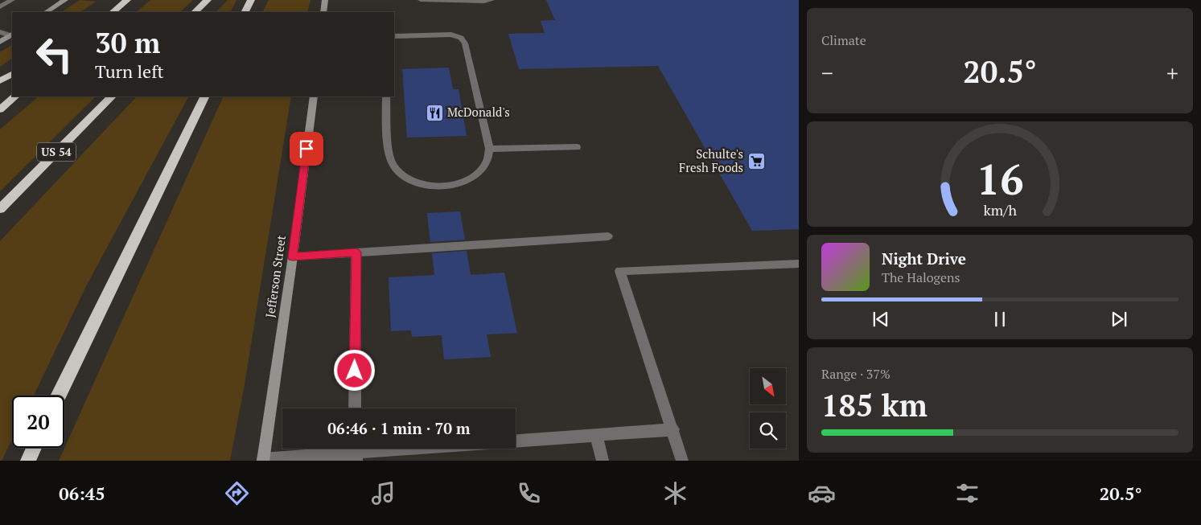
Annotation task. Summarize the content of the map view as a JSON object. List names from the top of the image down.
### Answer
{
  "streets": {
    "highway": ["US 54"],
    "street": ["Jefferson Street"]
  },
  "places": {
    "restaurant": ["McDonald's"],
    "supermarket": ["Schulte's Fresh Foods"]
  },
  "north": "bottom right",
  "page": {
    "tile": [
      "Climate",
      ["Range · 37%", "185 km"]
    ],
    "turn": ["30 m", "Turn left"],
    "heat": ["−", "20.5°", "+"],
    "song": ["Night Drive", "The Halogens"],
    "limit": "20",
    "trip": "06:46 · 1 min · 70 m",
    "tabs": ["06:45", "20.5°"],
    "gauge": ["16", "km/h"]
  }
}
